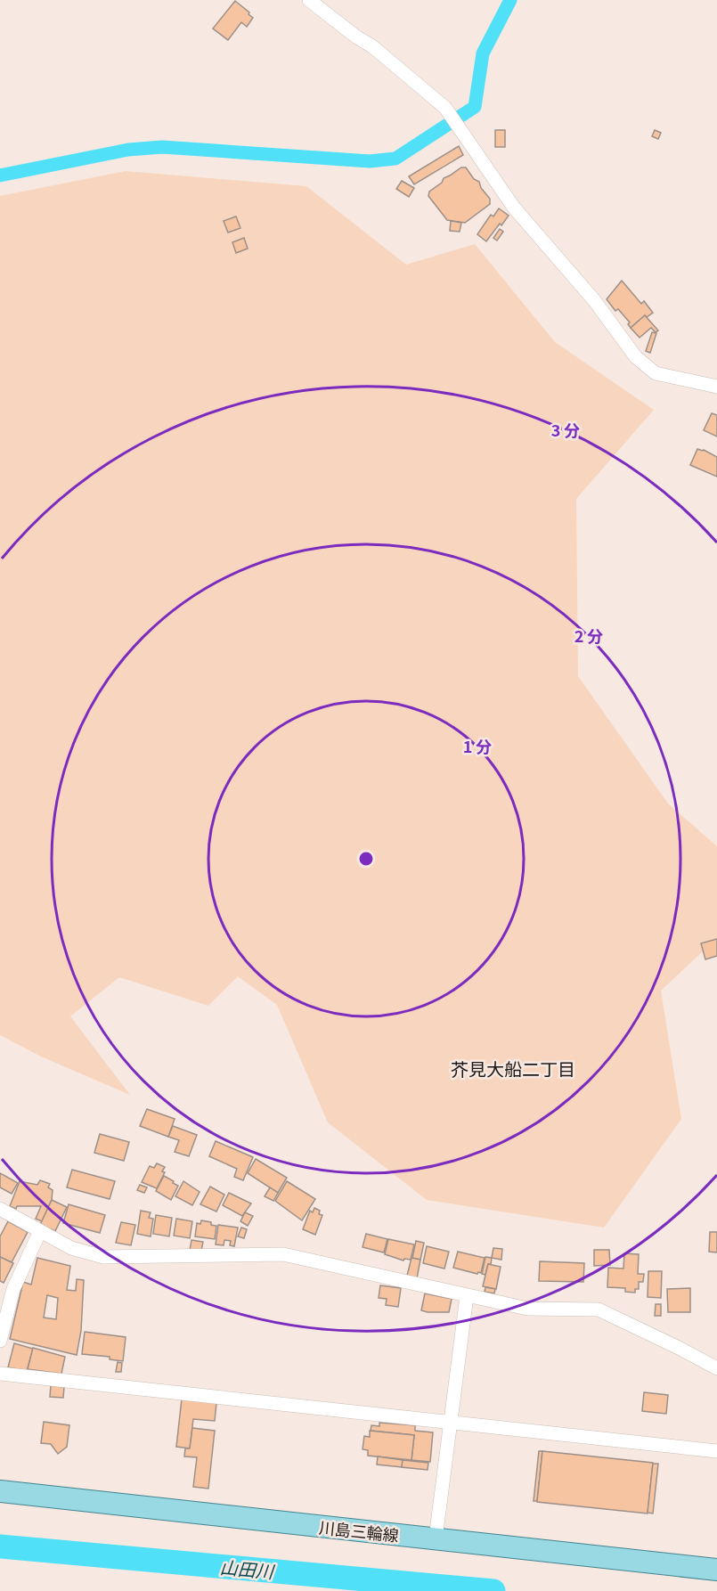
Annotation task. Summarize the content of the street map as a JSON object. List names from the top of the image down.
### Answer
{
  "streets": {
    "main road": ["川島三輪線"]
  },
  "districts": ["芥見大船二丁目"],
  "water": ["山田川"],
  "rings": ["3 分", "2 分", "1 分"]
}
